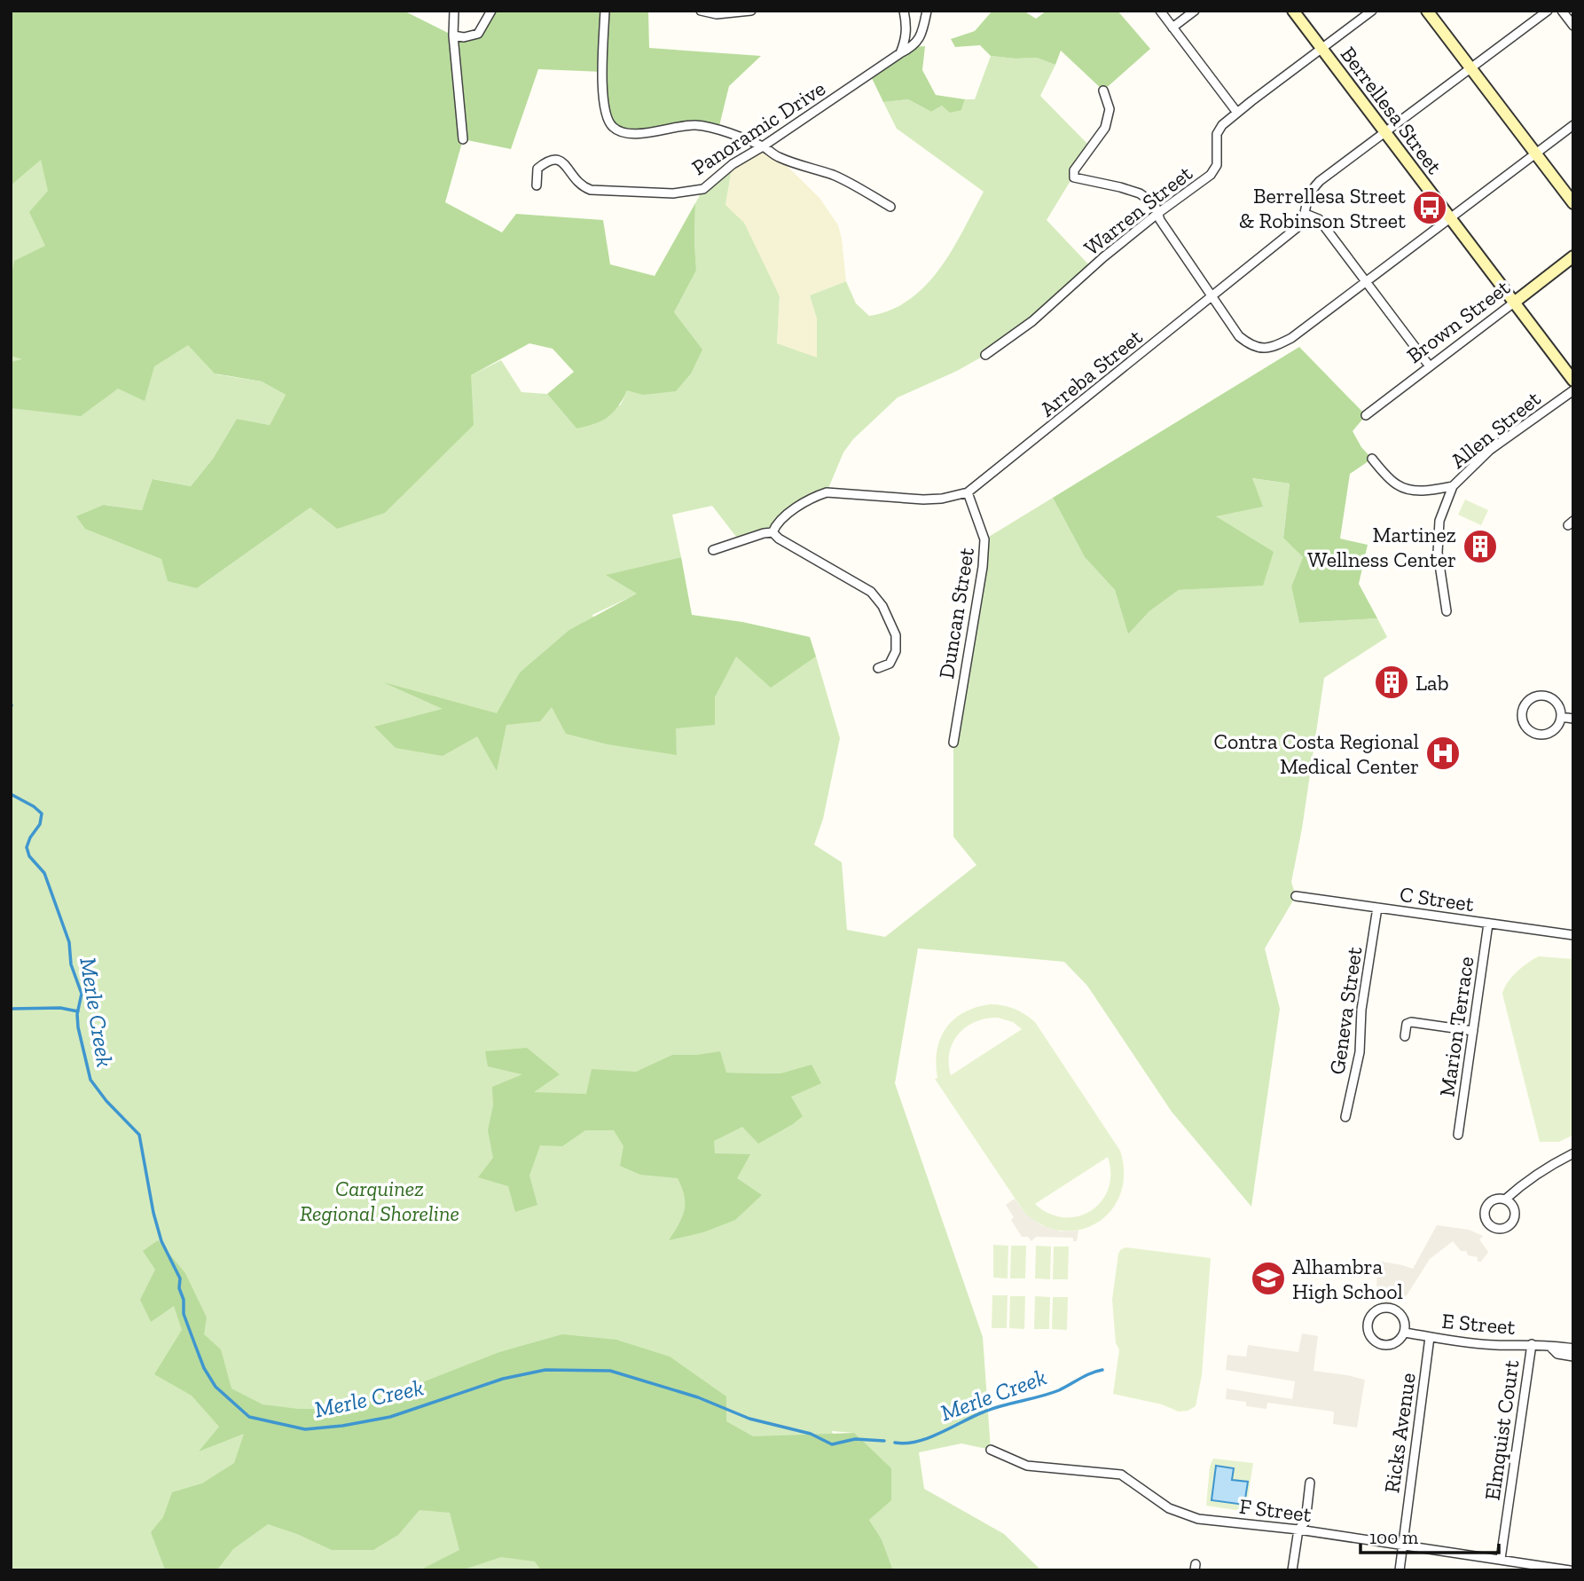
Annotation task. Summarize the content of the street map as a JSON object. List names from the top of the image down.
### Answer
{
  "streets": {
    "main road": ["Berrellesa Street", "Brown Street"],
    "street": [
      "Panoramic Drive",
      "Warren Street",
      "Arreba Street",
      "Allen Street",
      "Duncan Street",
      "C Street",
      "Geneva Street",
      "Marion Terrace",
      "E Street",
      "Elmquist Court",
      "Ricks Avenue",
      "F Street"
    ]
  },
  "crossings": [
    ["Berrellesa Street", "Warren Street"],
    ["Berrellesa Street", "Brown Street"],
    ["Berrellesa Street", "Arreba Street"],
    ["Arreba Street", "Duncan Street"],
    ["C Street", "Geneva Street"],
    ["C Street", "Marion Terrace"],
    ["E Street", "Elmquist Court"],
    ["E Street", "Ricks Avenue"],
    ["Elmquist Court", "F Street"],
    ["Ricks Avenue", "F Street"]
  ],
  "water": ["Merle Creek"],
  "parks": ["Carquinez Regional Shoreline"],
  "places": {
    "bus stop": ["Berrellesa Street & Robinson Street"],
    "building": ["Martinez Wellness Center", "Lab"],
    "hospital": ["Contra Costa Regional Medical Center"],
    "school or university": ["Alhambra High School"]
  },
  "scale_bar": "100 m"
}
